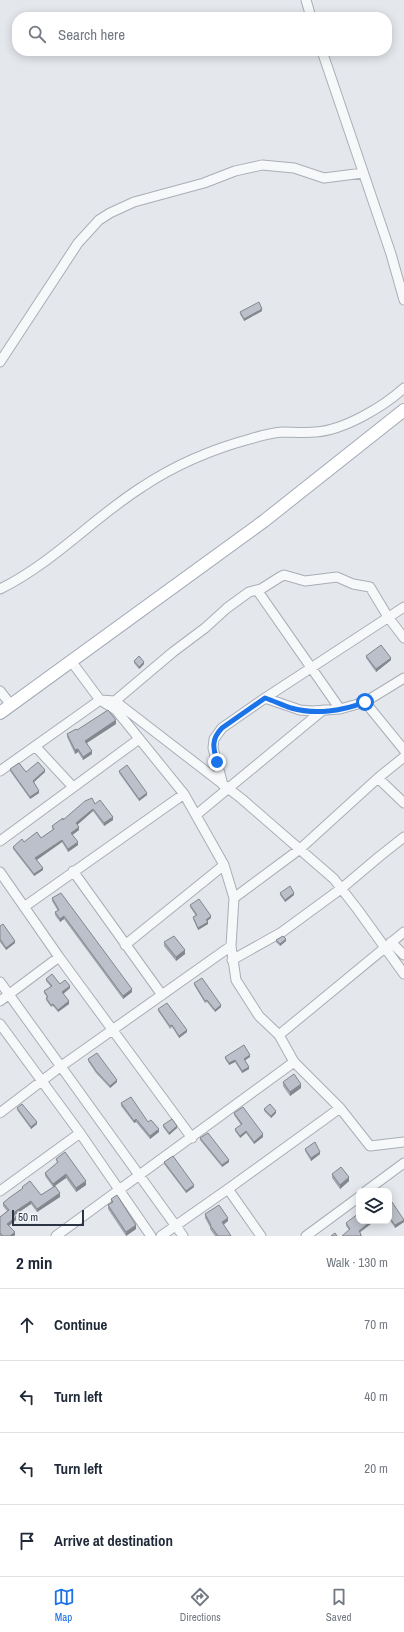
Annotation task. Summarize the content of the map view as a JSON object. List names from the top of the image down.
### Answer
{
  "scale_bar": "50 m",
  "page": {
    "search": "Search here",
    "scale": "50 m",
    "heading": ["2 min", "Walk · 130 m"],
    "list": [
      ["Continue", "70 m"],
      ["Turn left", "40 m"],
      ["Turn left", "20 m"],
      "Arrive at destination"
    ],
    "nav": ["Map", "Directions", "Saved"]
  }
}
